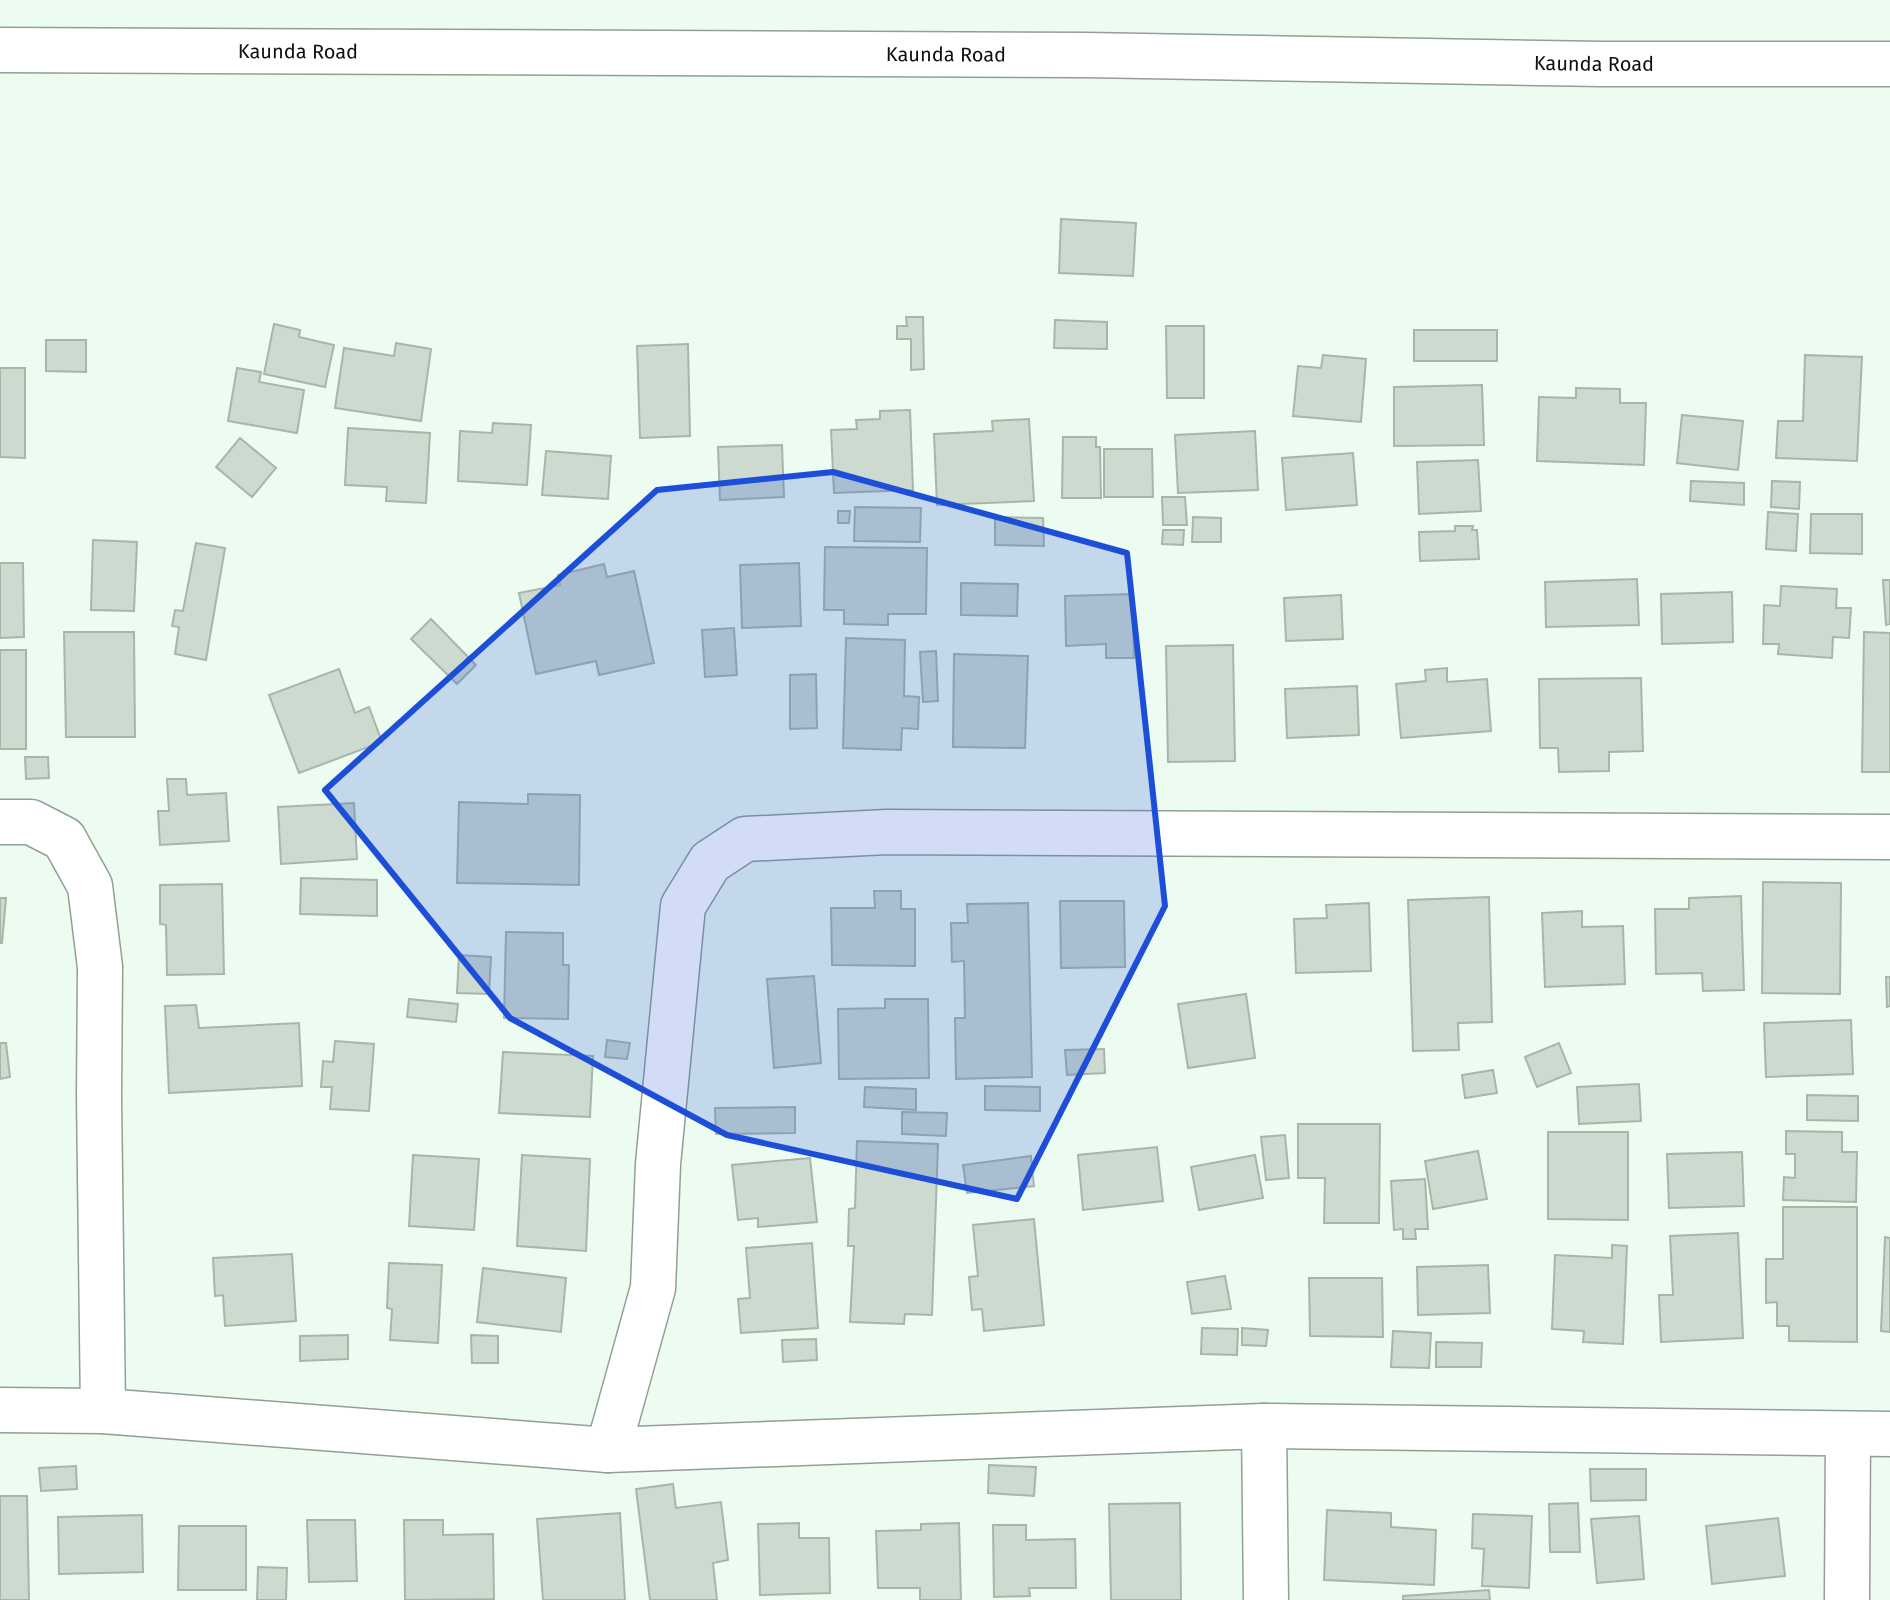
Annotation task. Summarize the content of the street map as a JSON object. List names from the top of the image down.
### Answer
{
  "streets": {
    "street": ["Kaunda Road"]
  }
}
